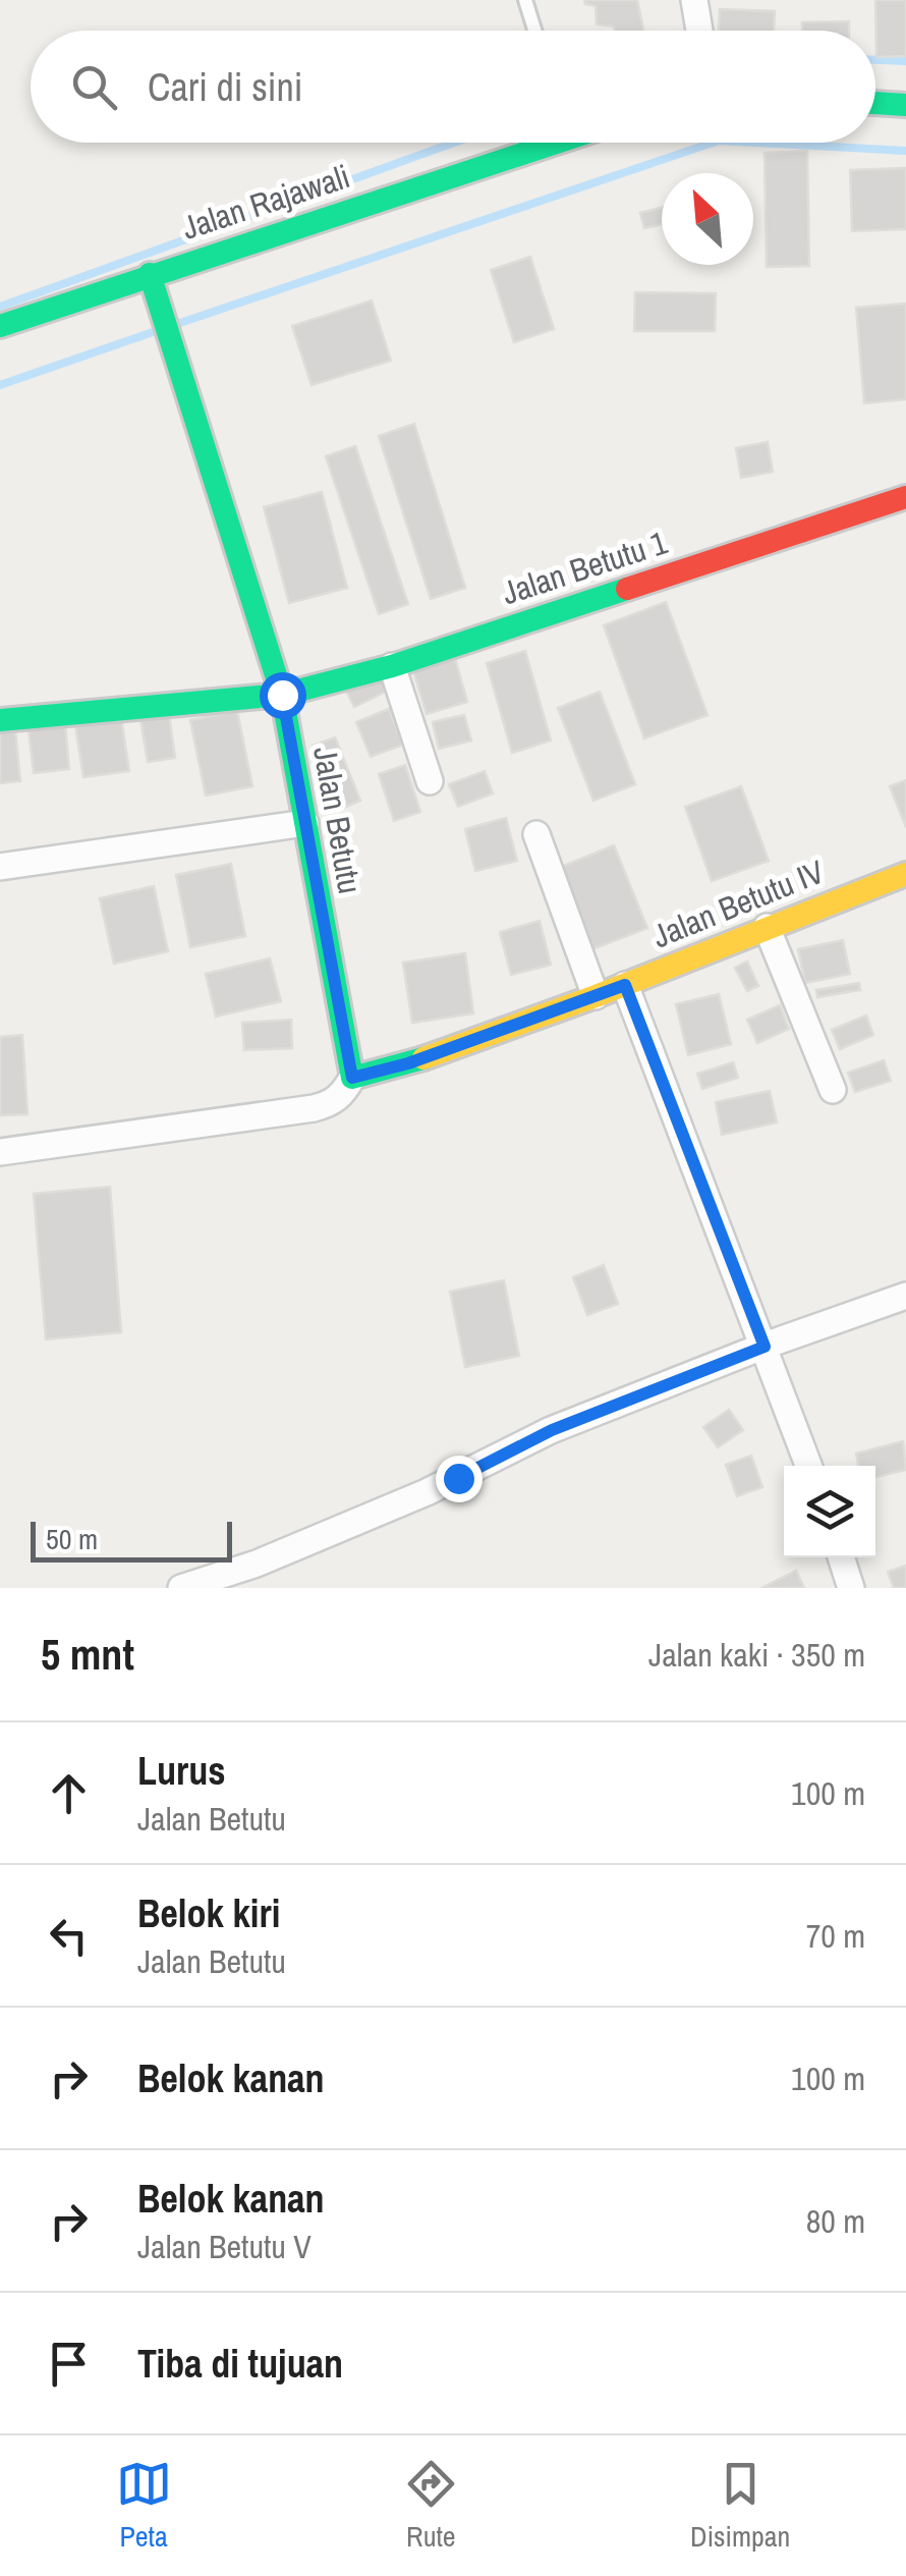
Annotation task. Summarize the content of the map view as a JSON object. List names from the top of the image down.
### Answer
{
  "streets": {
    "street": [
      "Jalan Rajawali",
      "Jalan Betutu 1",
      "Jalan Betutu",
      "Jalan Betutu IV"
    ]
  },
  "crossings": [
    ["Jalan Rajawali", "Jalan Betutu"],
    ["Jalan Betutu 1", "Jalan Betutu"]
  ],
  "scale_bar": "50 m",
  "north": "top left",
  "page": {
    "search": "Cari di sini",
    "scale": "50 m",
    "heading": ["5 mnt", "Jalan kaki · 350 m"],
    "list": [
      ["Lurus", "Jalan Betutu", "100 m"],
      ["Belok kiri", "Jalan Betutu", "70 m"],
      ["Belok kanan", "100 m"],
      ["Belok kanan", "Jalan Betutu V", "80 m"],
      "Tiba di tujuan"
    ],
    "nav": ["Peta", "Rute", "Disimpan"]
  }
}
